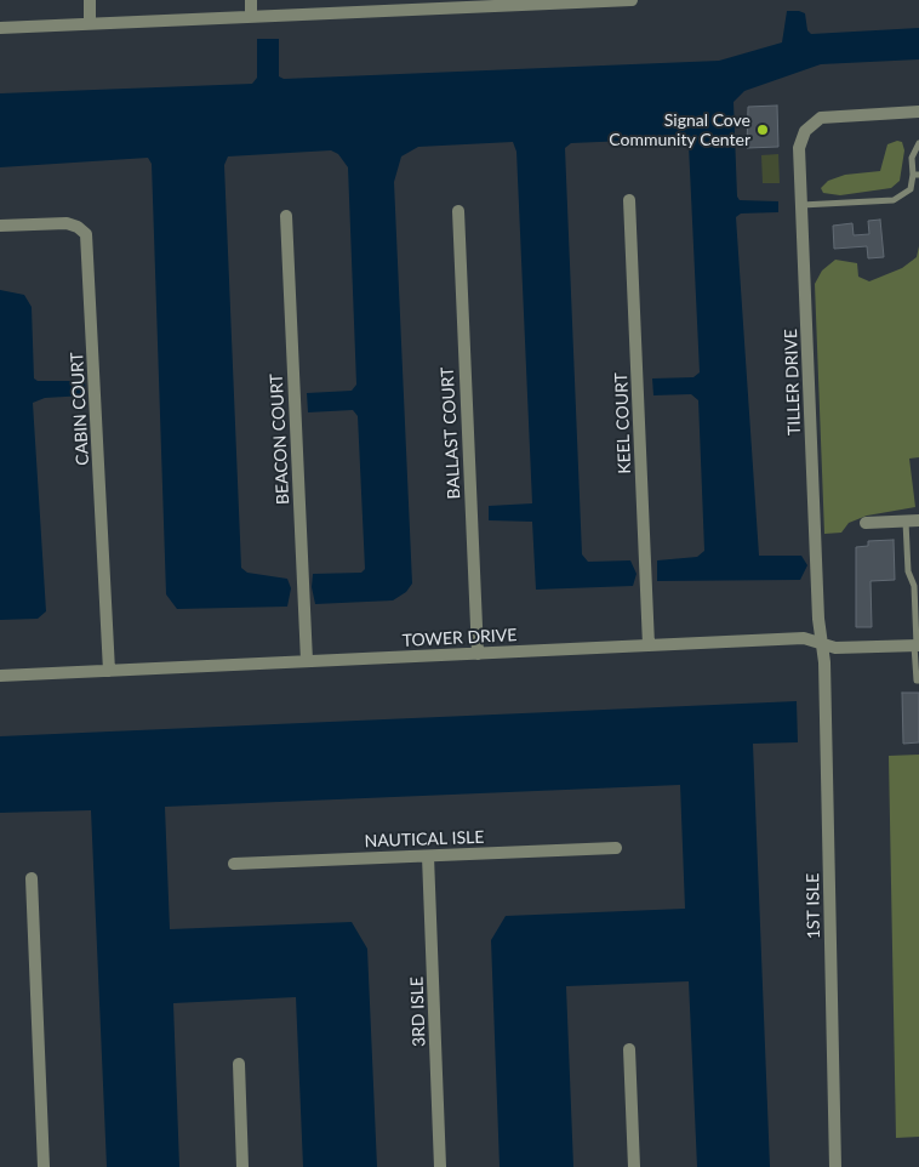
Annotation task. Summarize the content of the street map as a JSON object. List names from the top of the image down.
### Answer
{
  "streets": {
    "street": [
      "TILLER DRIVE",
      "CABIN COURT",
      "KEEL COURT",
      "BALLAST COURT",
      "BEACON COURT",
      "TOWER DRIVE",
      "NAUTICAL ISLE",
      "1ST ISLE",
      "3RD ISLE"
    ]
  },
  "crossings": [
    ["TILLER DRIVE", "TOWER DRIVE"],
    ["TILLER DRIVE", "1ST ISLE"],
    ["CABIN COURT", "TOWER DRIVE"],
    ["KEEL COURT", "TOWER DRIVE"],
    ["BALLAST COURT", "TOWER DRIVE"],
    ["BEACON COURT", "TOWER DRIVE"],
    ["TOWER DRIVE", "1ST ISLE"],
    ["NAUTICAL ISLE", "3RD ISLE"]
  ],
  "places": ["Signal Cove Community Center"]
}
